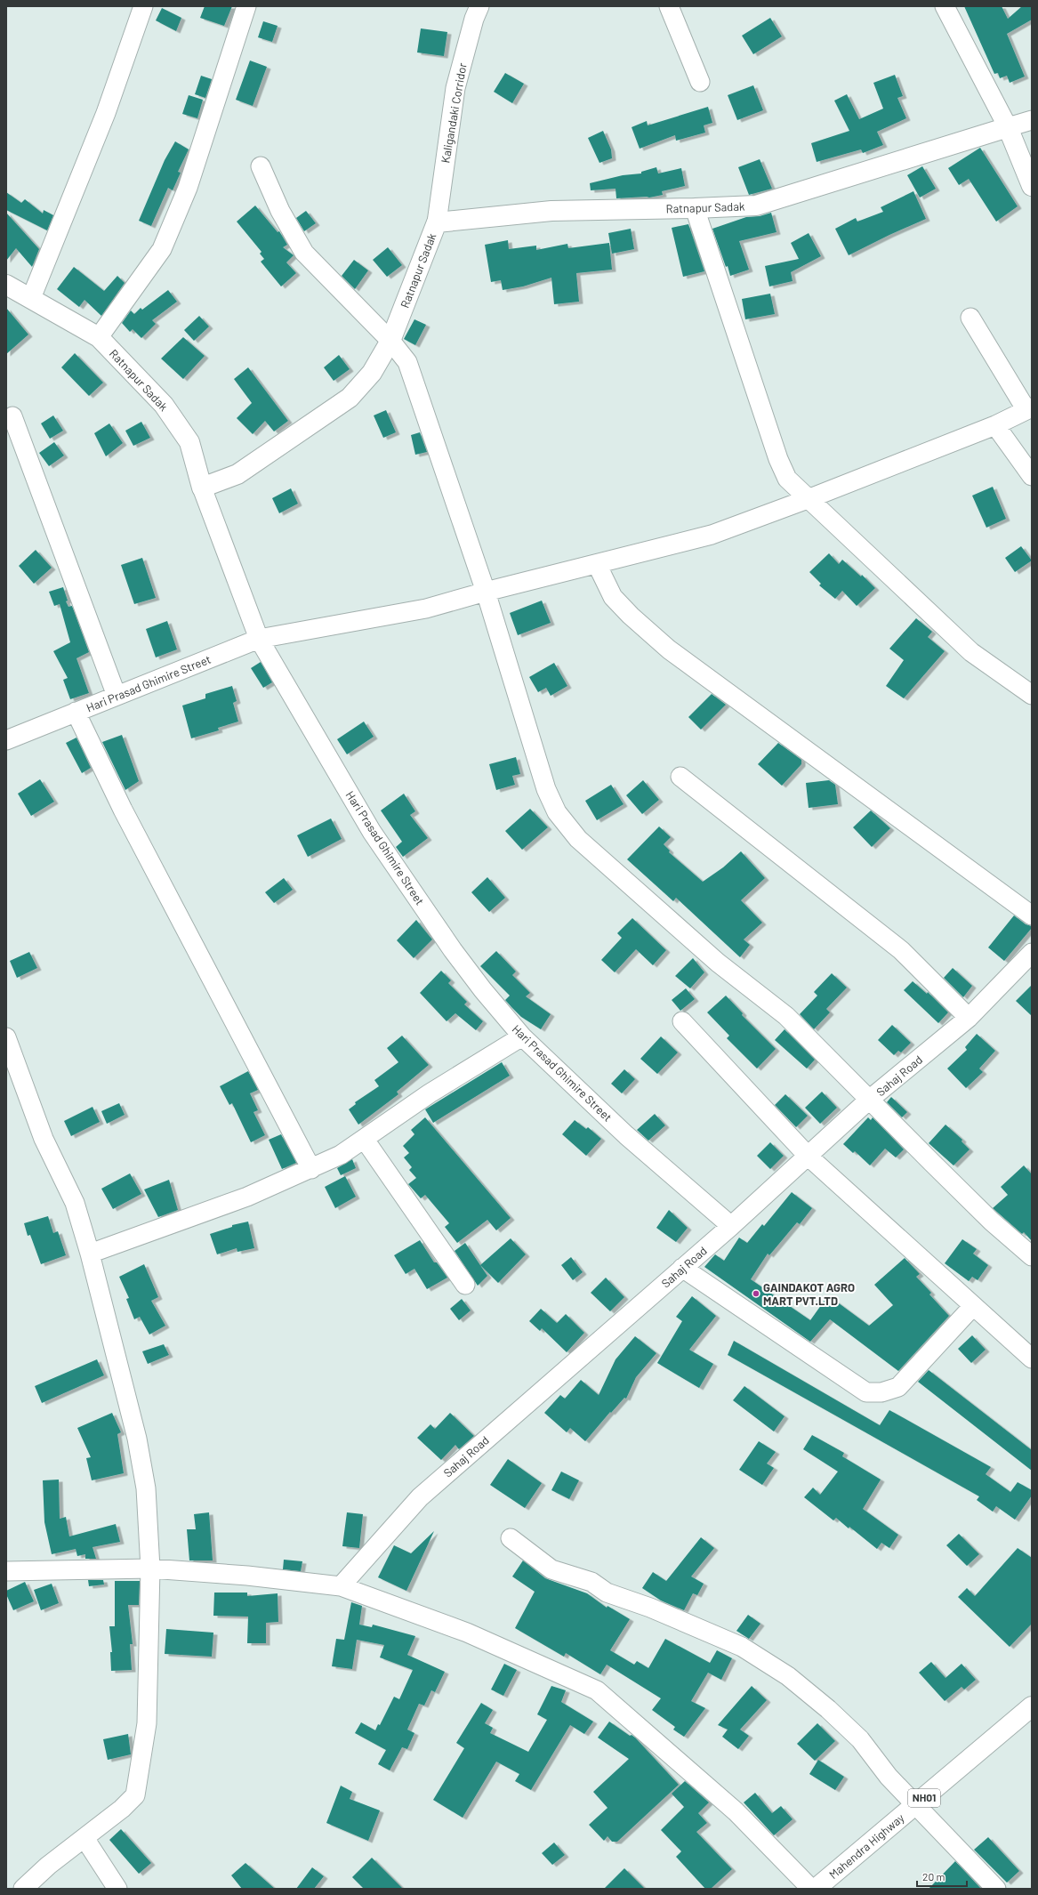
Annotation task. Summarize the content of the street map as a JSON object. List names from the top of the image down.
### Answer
{
  "streets": {
    "main road": ["Ratnapur Sadak", "NH01", "Mahendra Highway"],
    "street": ["Kaligandaki Corridor", "Hari Prasad Ghimire Street", "Sahaj Road"]
  },
  "crossings": [
    ["Kaligandaki Corridor", "Ratnapur Sadak"],
    ["Hari Prasad Ghimire Street", "Sahaj Road"]
  ],
  "places": ["GAINDAKOT AGRO MART PVT.LTD"],
  "scale_bar": "20 m"
}
